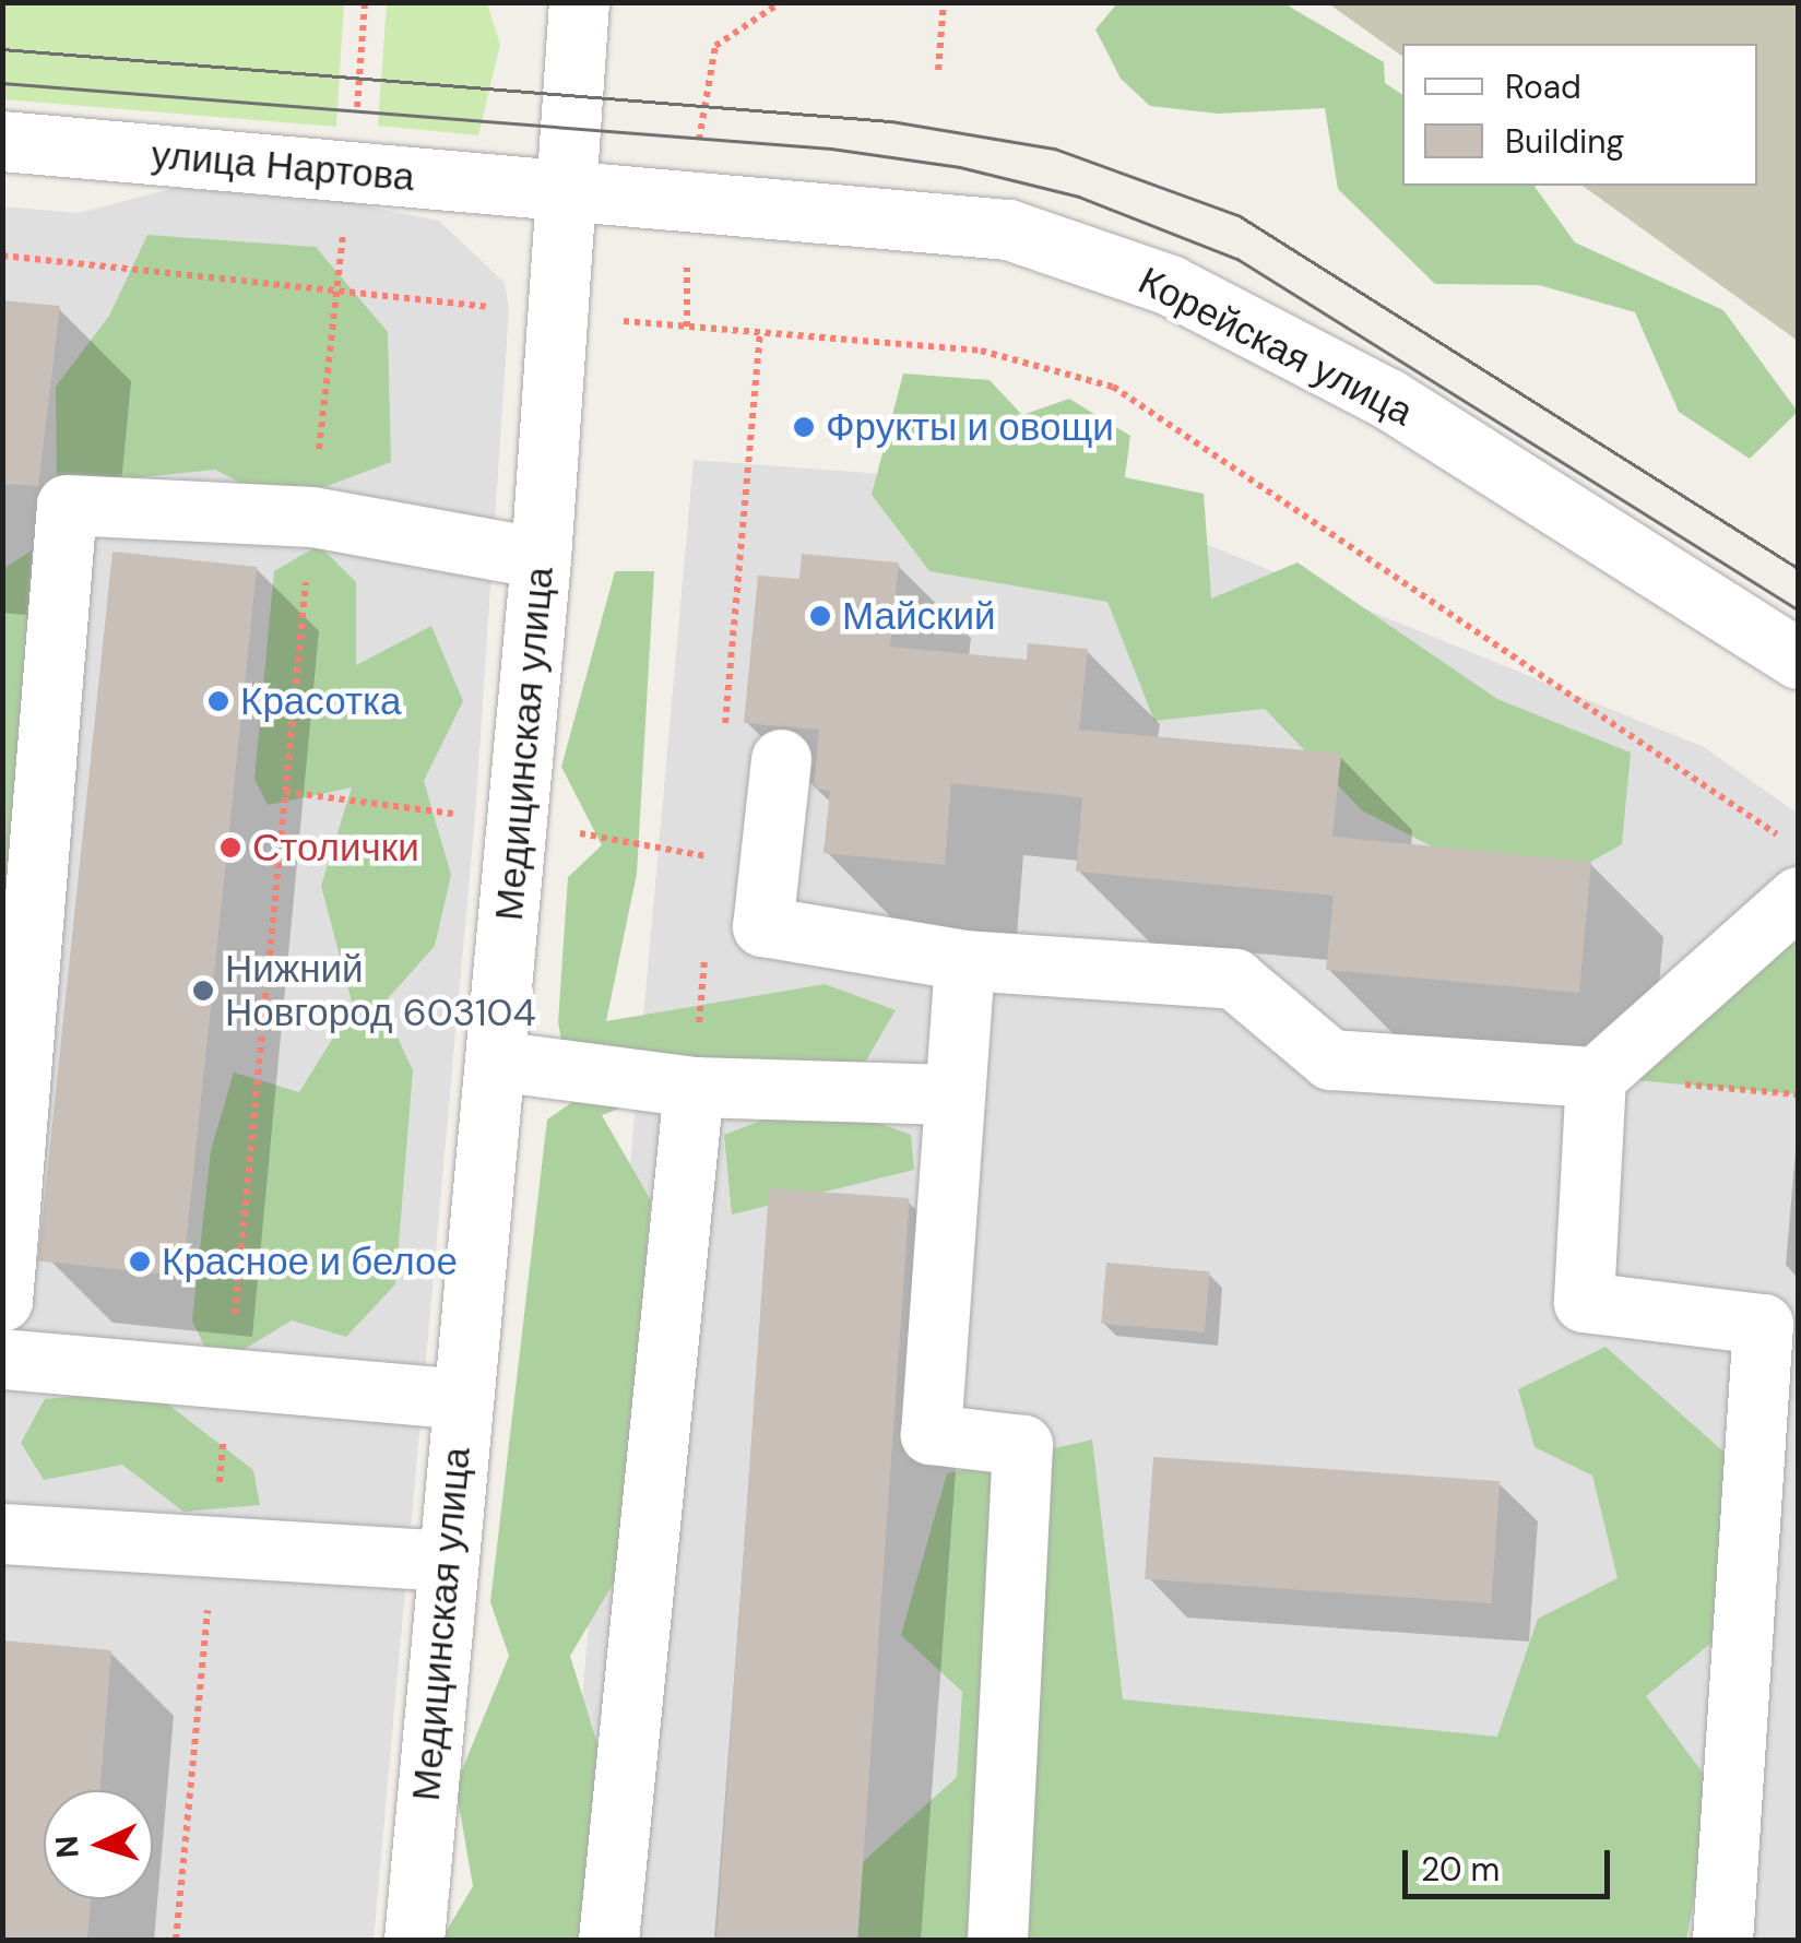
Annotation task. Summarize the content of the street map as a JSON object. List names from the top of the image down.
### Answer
{
  "streets": {
    "street": ["улица Нартова", "Корейская улица", "Медицинская улица"]
  },
  "crossings": [
    ["улица Нартова", "Корейская улица"],
    ["улица Нартова", "Медицинская улица"],
    ["Корейская улица", "Медицинская улица"]
  ],
  "places": [
    "Фрукты и овощи",
    "Майский",
    "Красотка",
    "Столички",
    "Нижний Новгород 603104",
    "Красное и белое"
  ],
  "legend": ["Road", "Building"],
  "scale_bar": "20 m",
  "north": "left"
}
